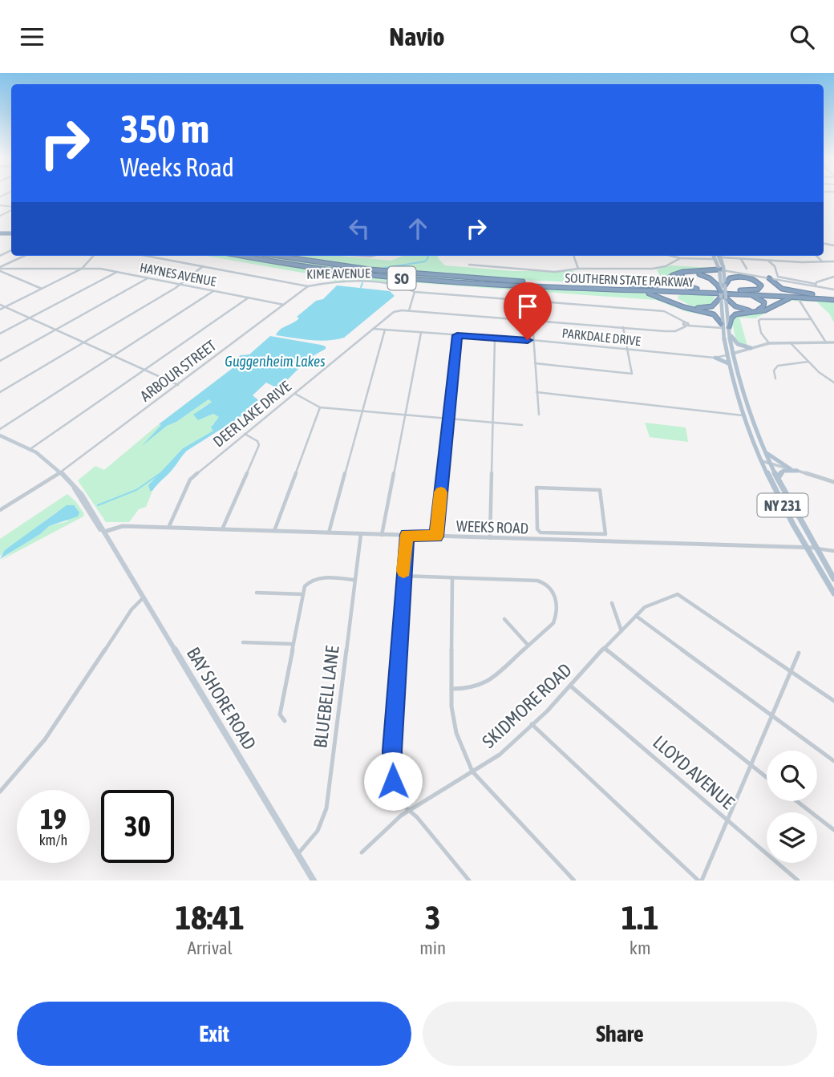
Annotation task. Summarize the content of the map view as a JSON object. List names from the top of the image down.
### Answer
{
  "streets": {
    "highway": ["SO", "SOUTHERN STATE PARKWAY"],
    "main road": ["NY 231", "BAY SHORE ROAD"],
    "street": [
      "KIME AVENUE",
      "HAYNES AVENUE",
      "PARKDALE DRIVE",
      "ARBOUR STREET",
      "DEER LAKE DRIVE",
      "WEEKS ROAD",
      "BLUEBELL LANE",
      "SKIDMORE ROAD",
      "LLOYD AVENUE"
    ]
  },
  "crossings": [
    ["KIME AVENUE", "ARBOUR STREET"],
    ["HAYNES AVENUE", "ARBOUR STREET"],
    ["PARKDALE DRIVE", "DEER LAKE DRIVE"],
    ["PARKDALE DRIVE", "NY 231"],
    ["ARBOUR STREET", "BAY SHORE ROAD"],
    ["DEER LAKE DRIVE", "WEEKS ROAD"],
    ["NY 231", "WEEKS ROAD"],
    ["WEEKS ROAD", "BLUEBELL LANE"],
    ["WEEKS ROAD", "BAY SHORE ROAD"],
    ["BLUEBELL LANE", "BAY SHORE ROAD"],
    ["SKIDMORE ROAD", "LLOYD AVENUE"]
  ],
  "water": ["Guggenheim Lakes"],
  "page": {
    "header": "Navio",
    "turn": ["350 m", "Weeks Road"],
    "speed": "19 km/h",
    "limit": "30",
    "eta": [
      "18:41",
      "Arrival",
      "3",
      "min",
      "1.1",
      "km"
    ],
    "buttons": ["Exit", "Share"]
  }
}
